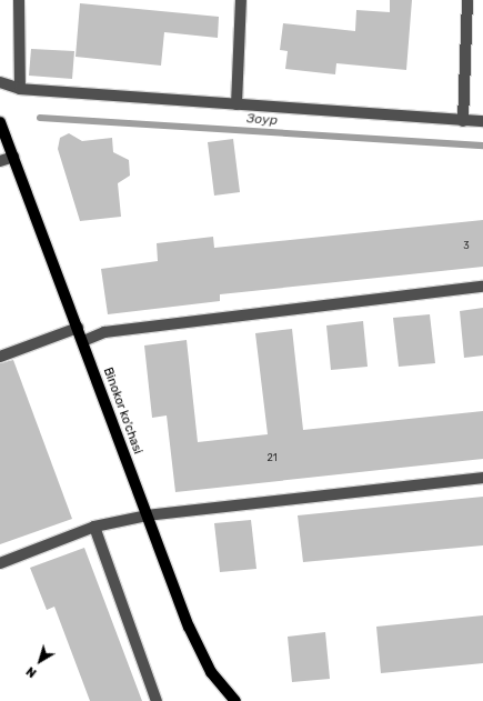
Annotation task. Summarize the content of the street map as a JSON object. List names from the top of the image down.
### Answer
{
  "streets": {
    "main road": ["Binokor ko'chasi"]
  },
  "water": ["Зоур"],
  "house_numbers": ["3", "21"],
  "north": "bottom left"
}
